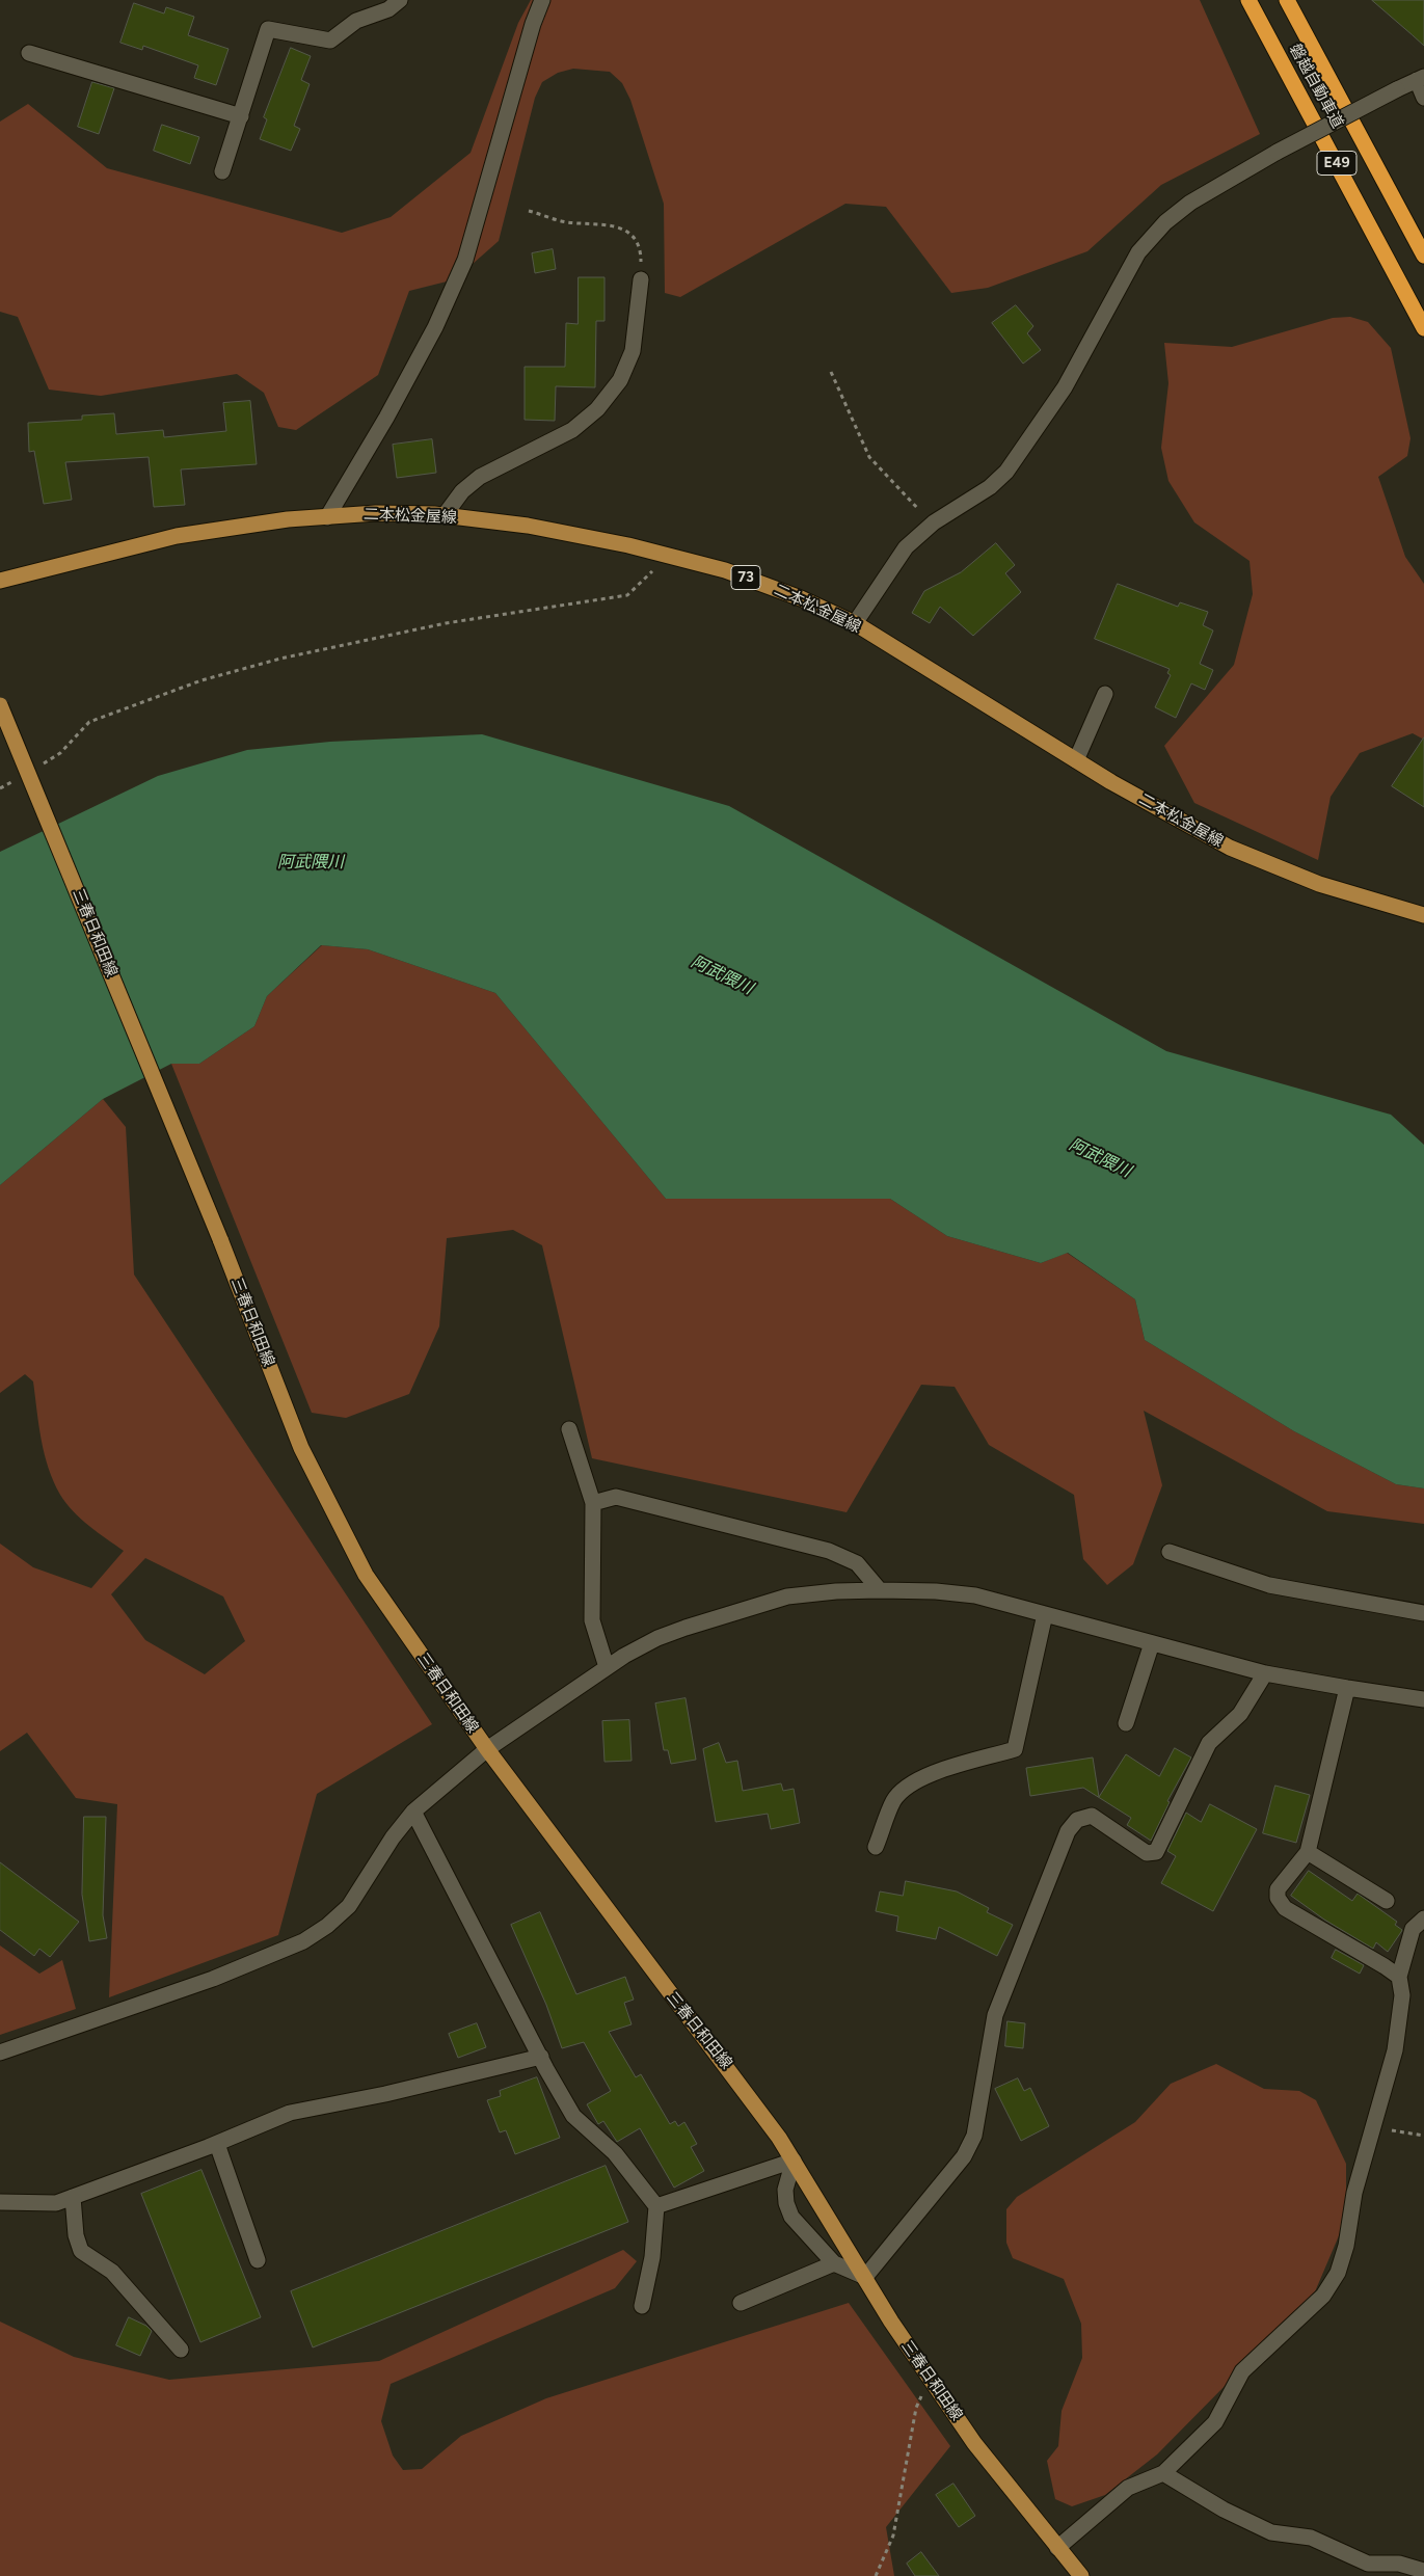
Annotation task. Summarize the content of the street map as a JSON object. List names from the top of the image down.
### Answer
{
  "streets": {
    "highway": ["磐越自動車道", "E49"],
    "main road": ["二本松金屋線", "73", "三春日和田線"]
  },
  "water": ["阿武隈川"]
}
